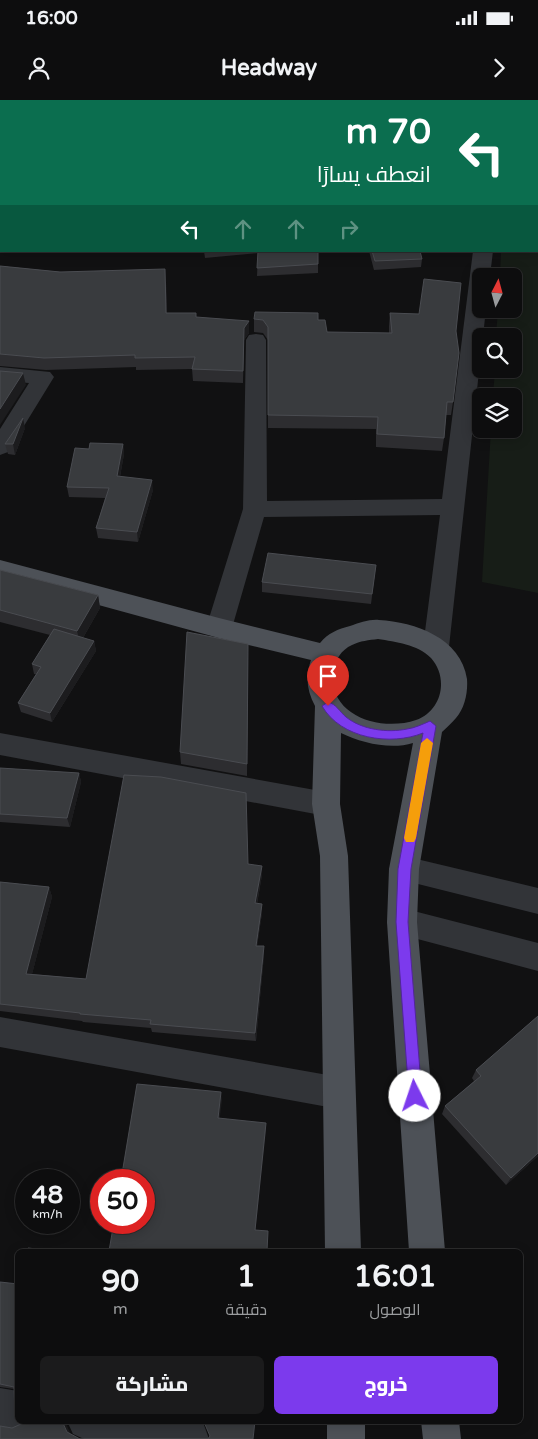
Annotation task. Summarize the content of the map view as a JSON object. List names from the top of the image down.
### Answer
{
  "north": "top",
  "page": {
    "status": "16:00",
    "header": "Headway",
    "turn": ["70 m", "انعطف يسارًا"],
    "speed": "48 km/h",
    "limit": "50",
    "eta": [
      "16:01",
      "الوصول",
      "1",
      "دقيقة",
      "90",
      "m"
    ],
    "buttons": ["خروج", "مشاركة"]
  }
}
